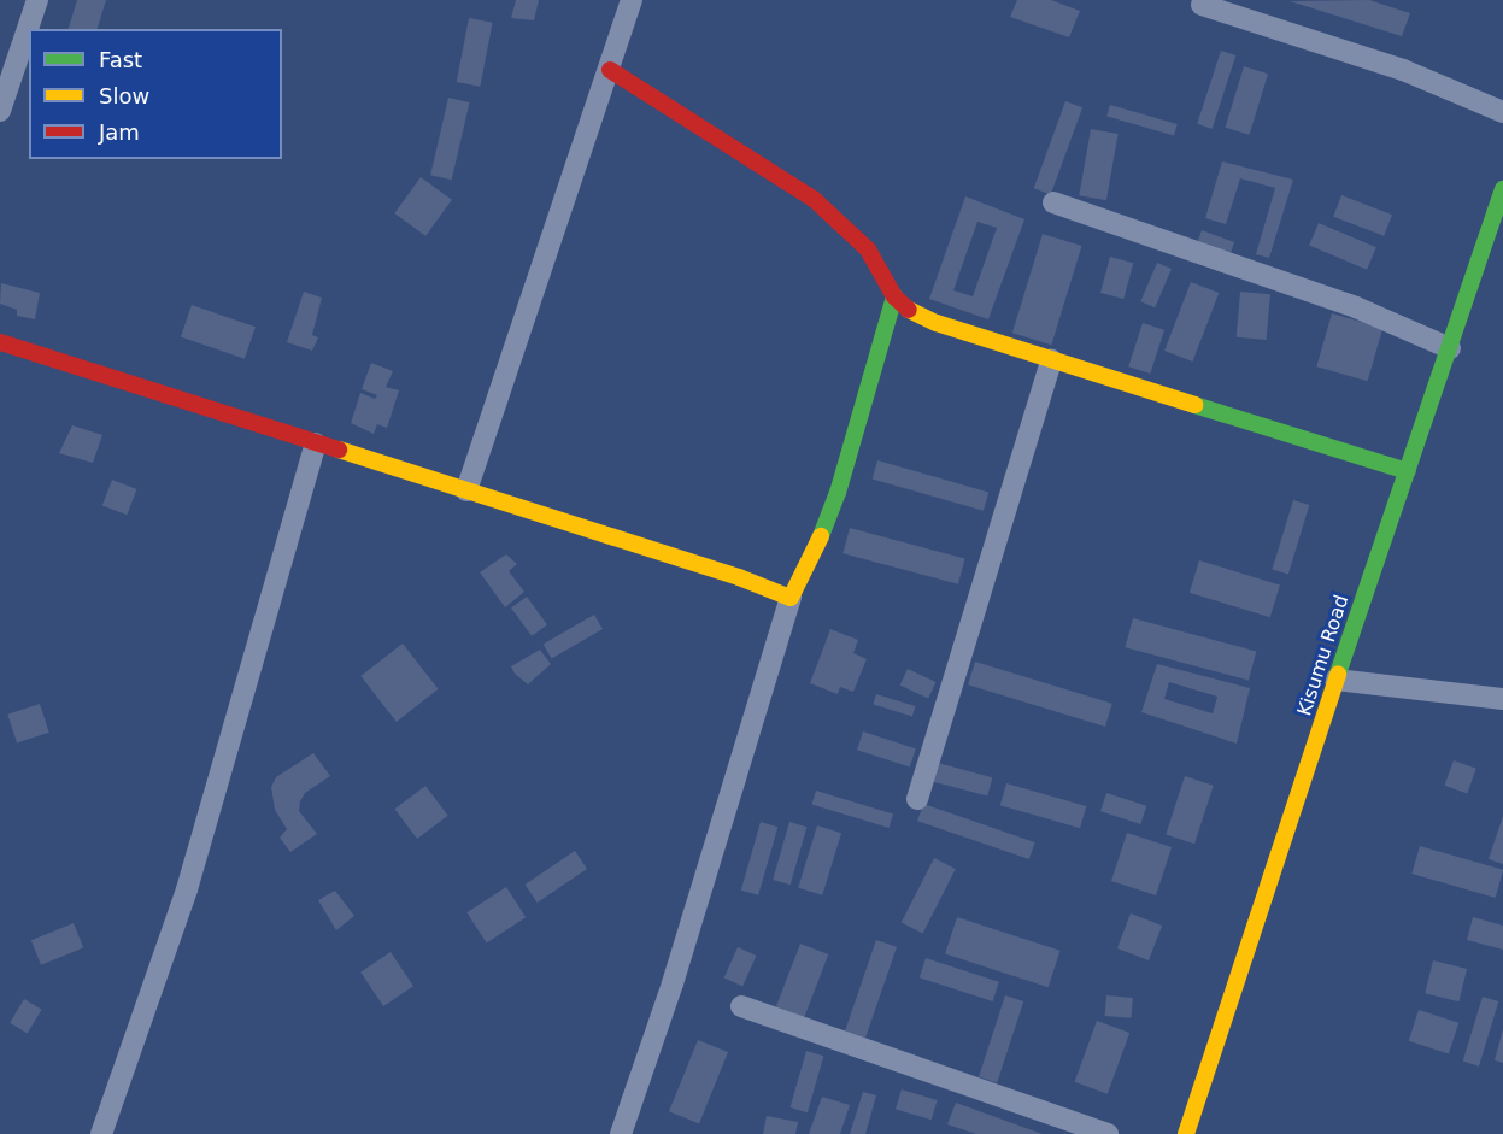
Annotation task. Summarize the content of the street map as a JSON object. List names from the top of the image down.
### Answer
{
  "streets": {
    "main road": ["Kisumu Road"]
  },
  "legend": ["Fast", "Slow", "Jam"]
}
